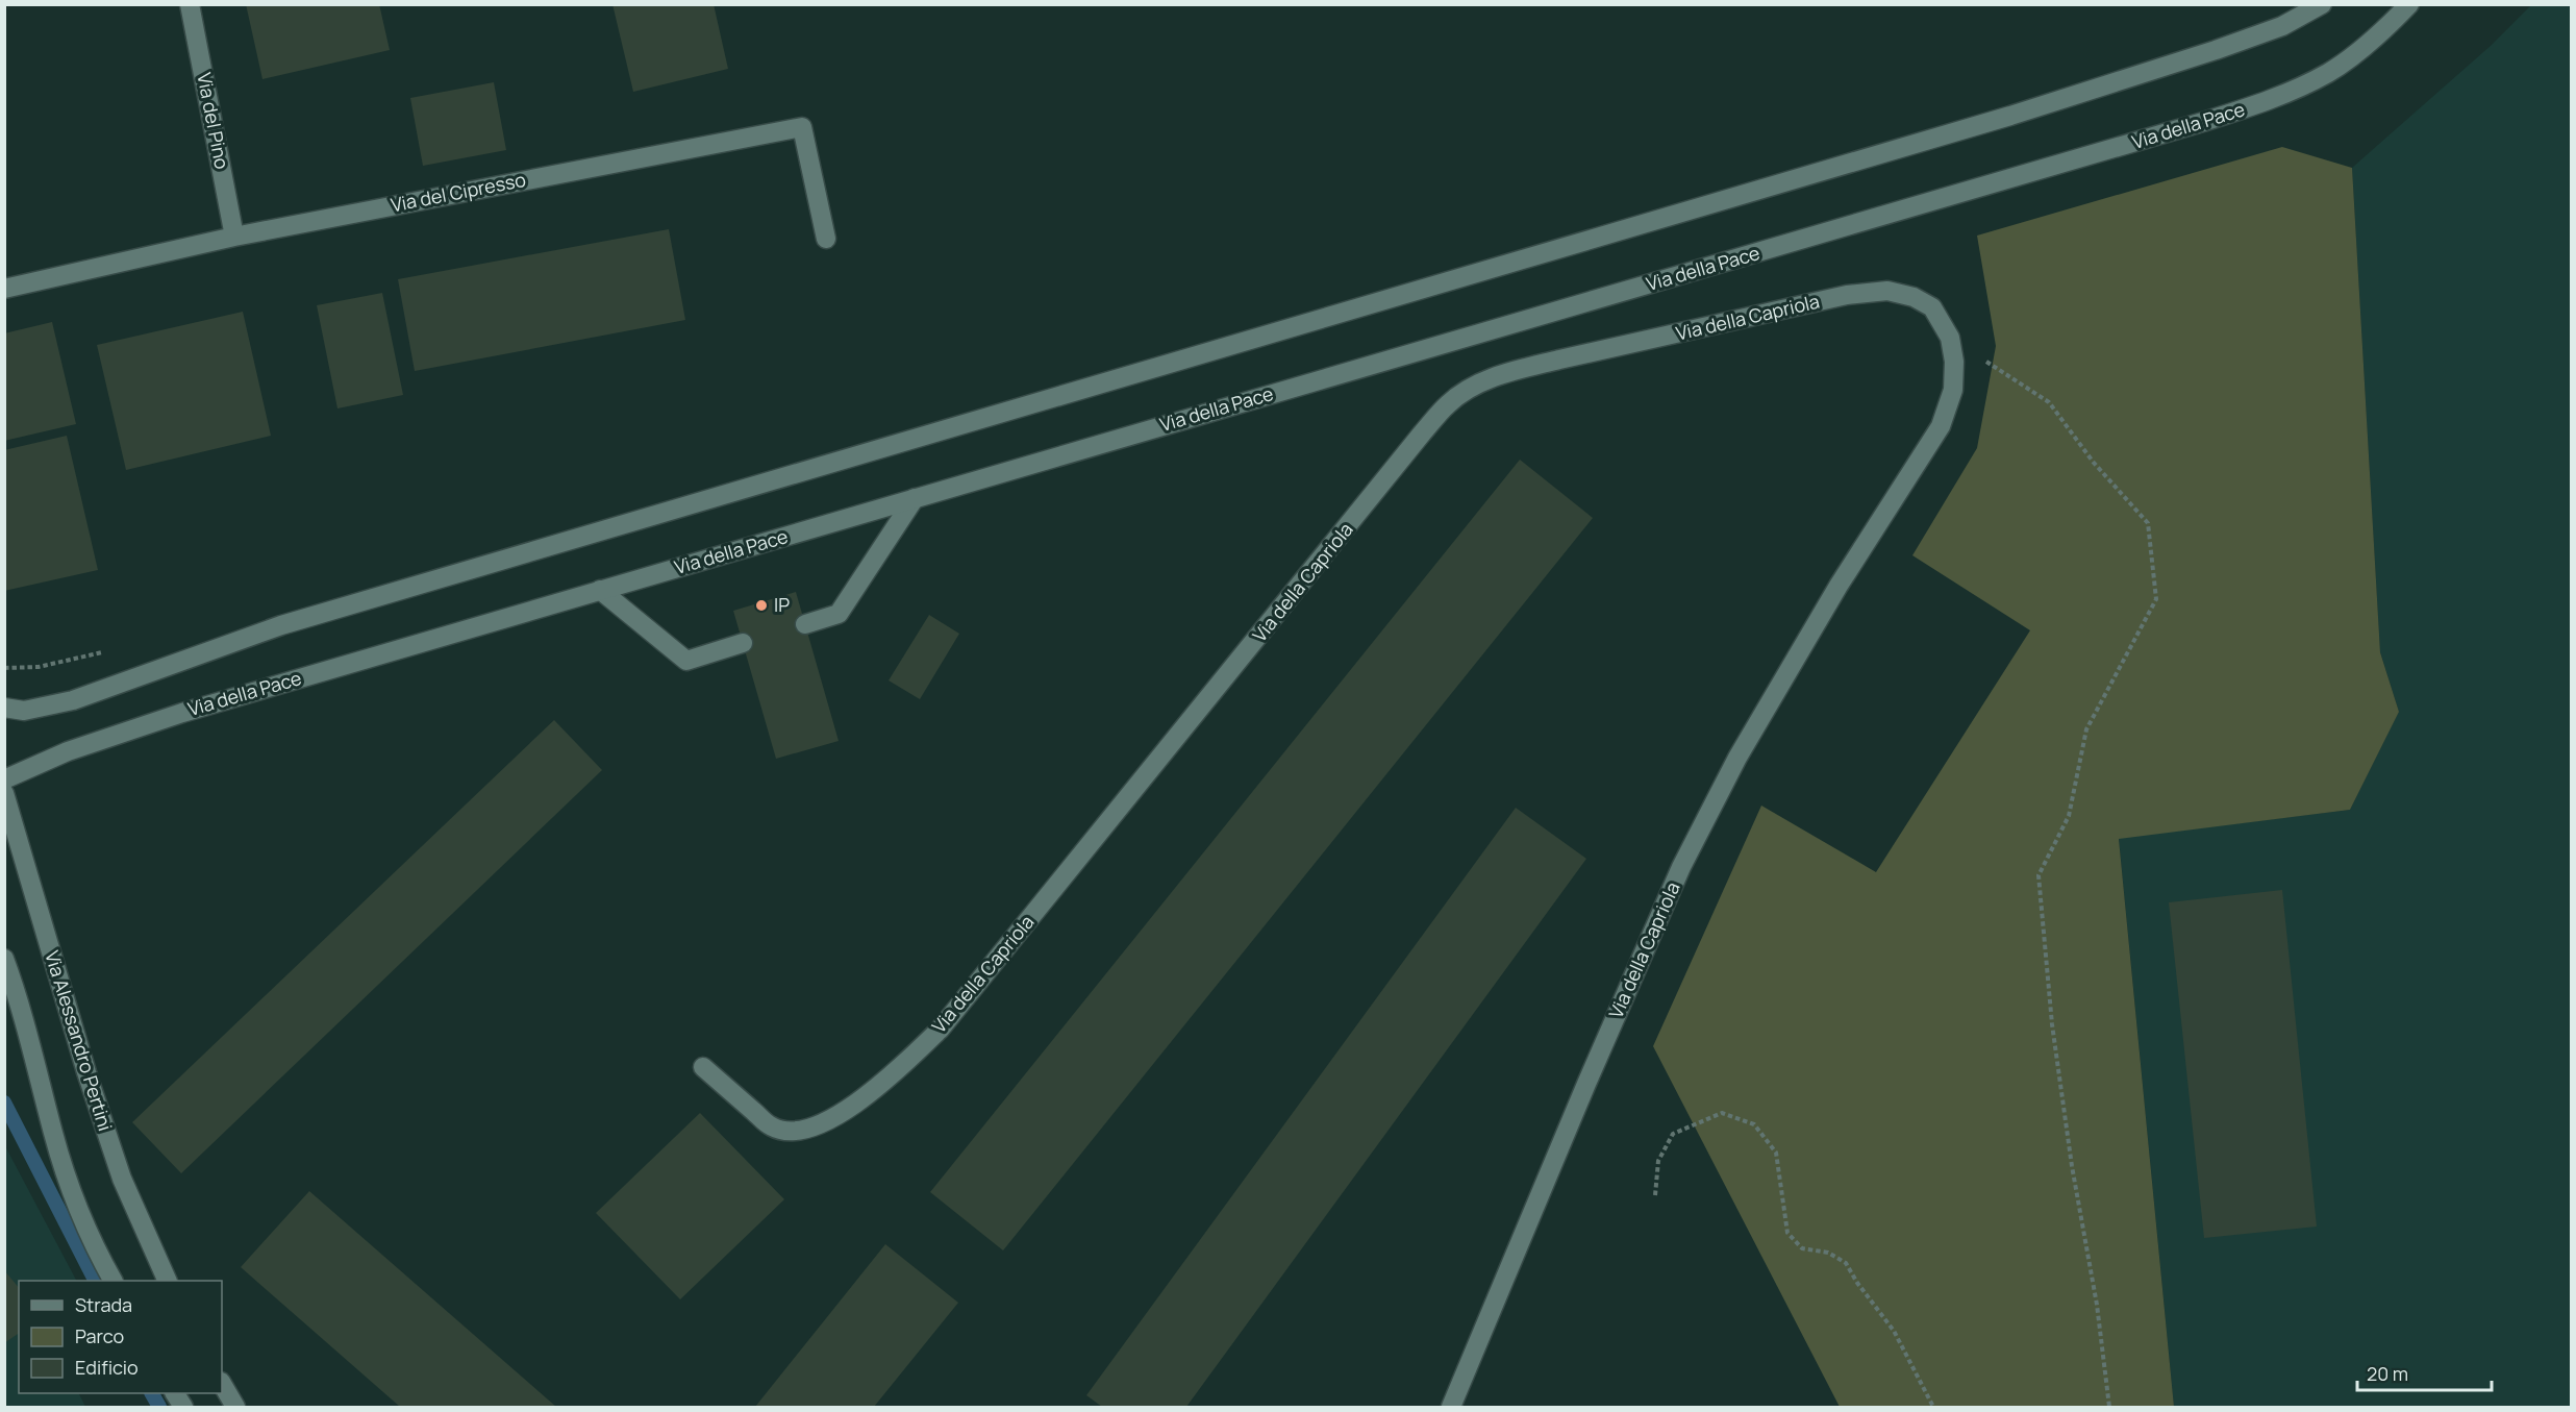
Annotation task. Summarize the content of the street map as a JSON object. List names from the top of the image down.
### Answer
{
  "streets": {
    "street": [
      "Via del Pino",
      "Via della Pace",
      "Via del Cipresso",
      "Via della Capriola",
      "Via Alessandro Pertini"
    ]
  },
  "crossings": [
    ["Via del Pino", "Via del Cipresso"]
  ],
  "places": ["IP"],
  "legend": ["Strada", "Parco", "Edificio"],
  "scale_bar": "20 m"
}
